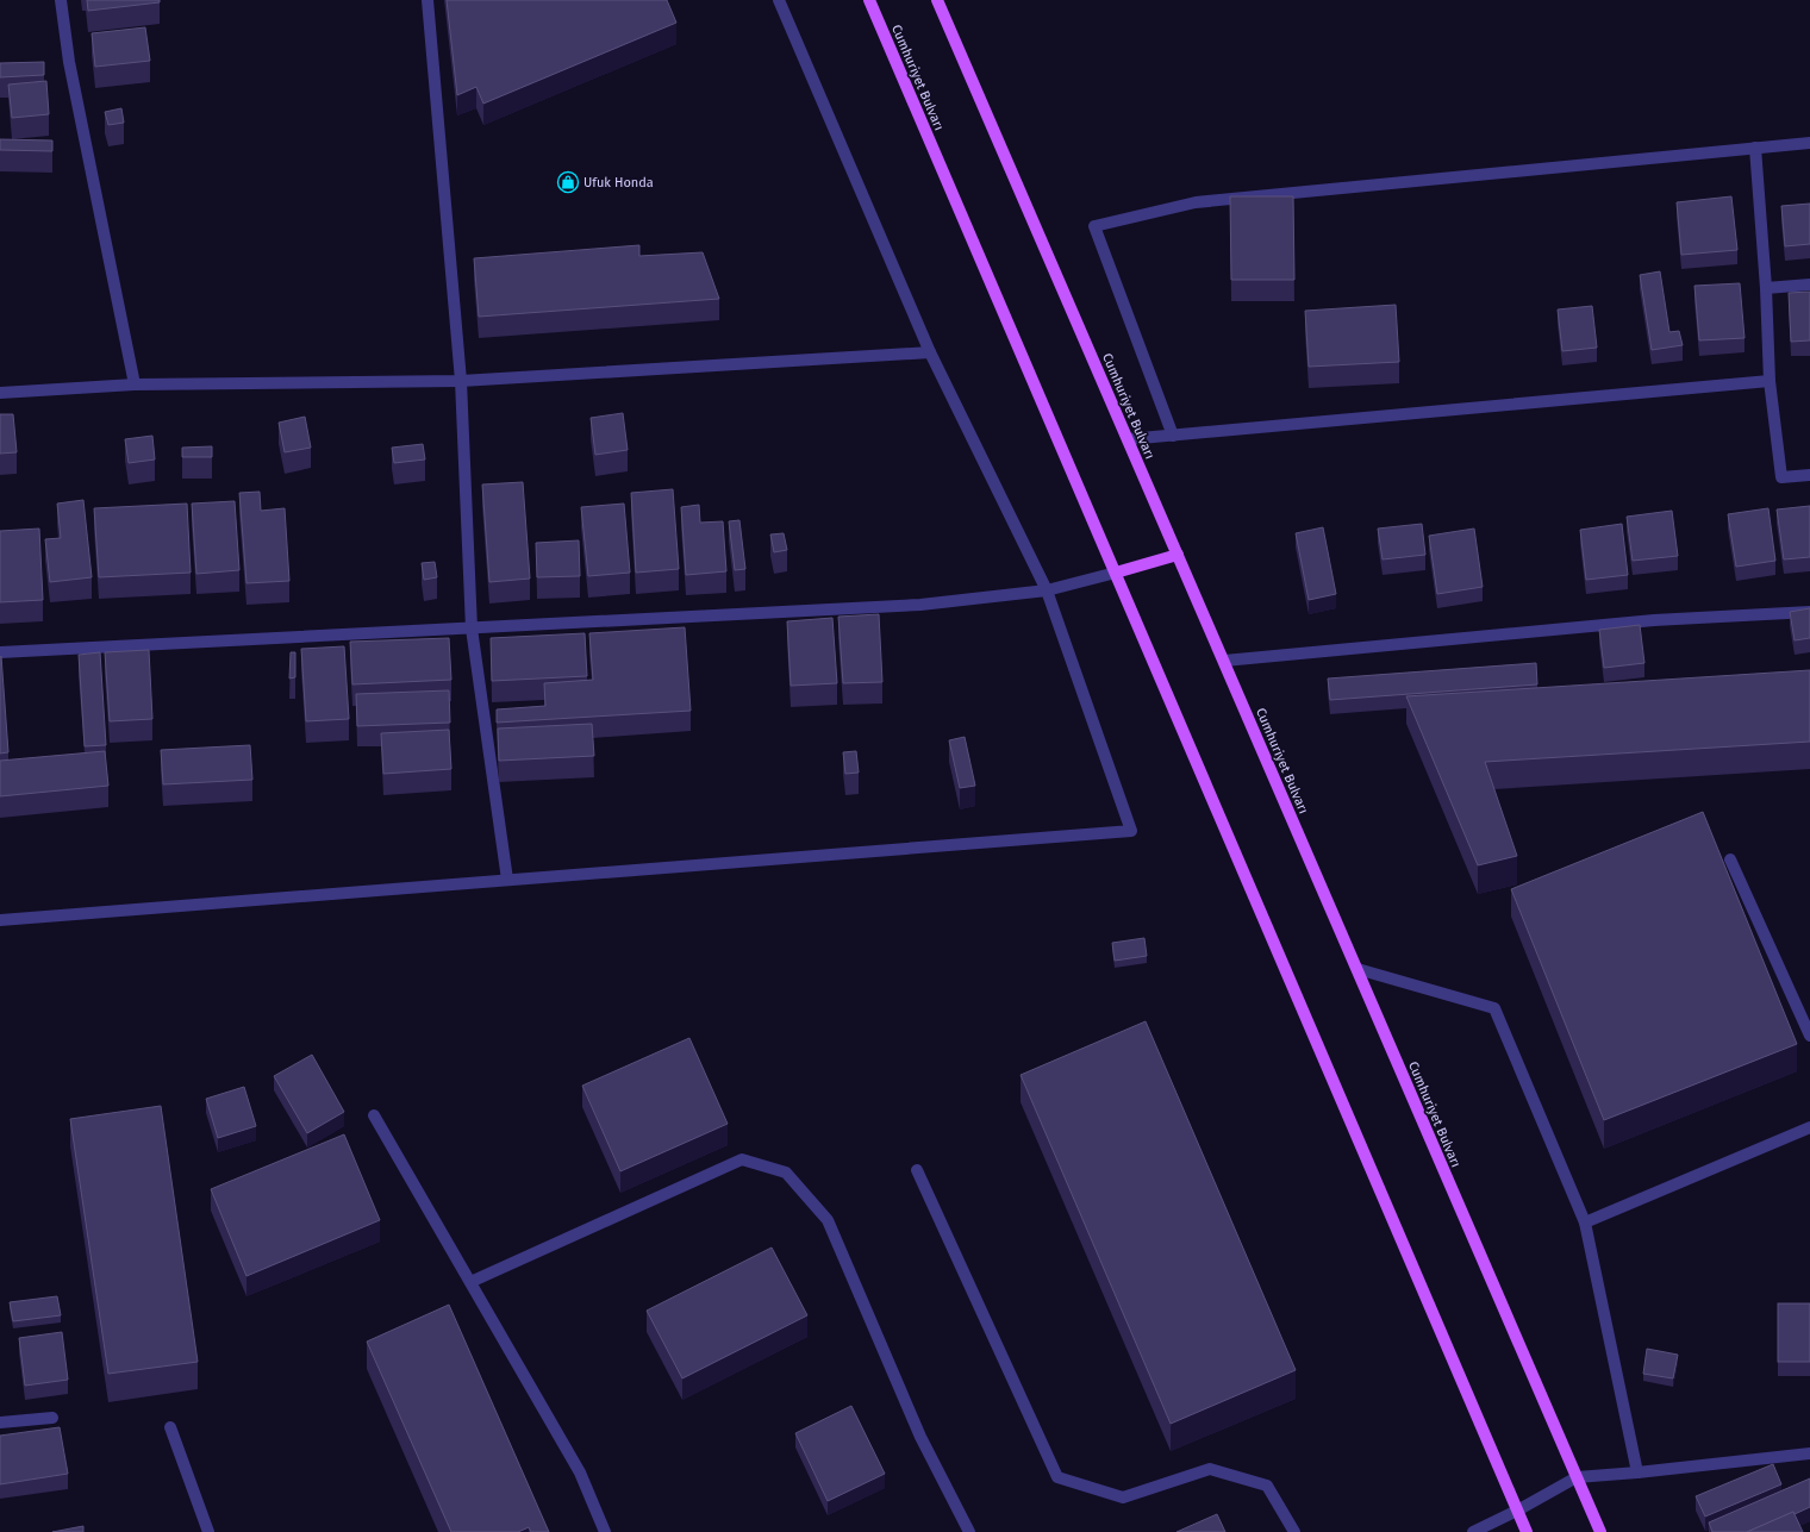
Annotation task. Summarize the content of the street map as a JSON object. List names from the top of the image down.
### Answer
{
  "streets": {
    "main road": ["Cumhuriyet Bulvarı"]
  },
  "places": {
    "shop": ["Ufuk Honda"]
  }
}
